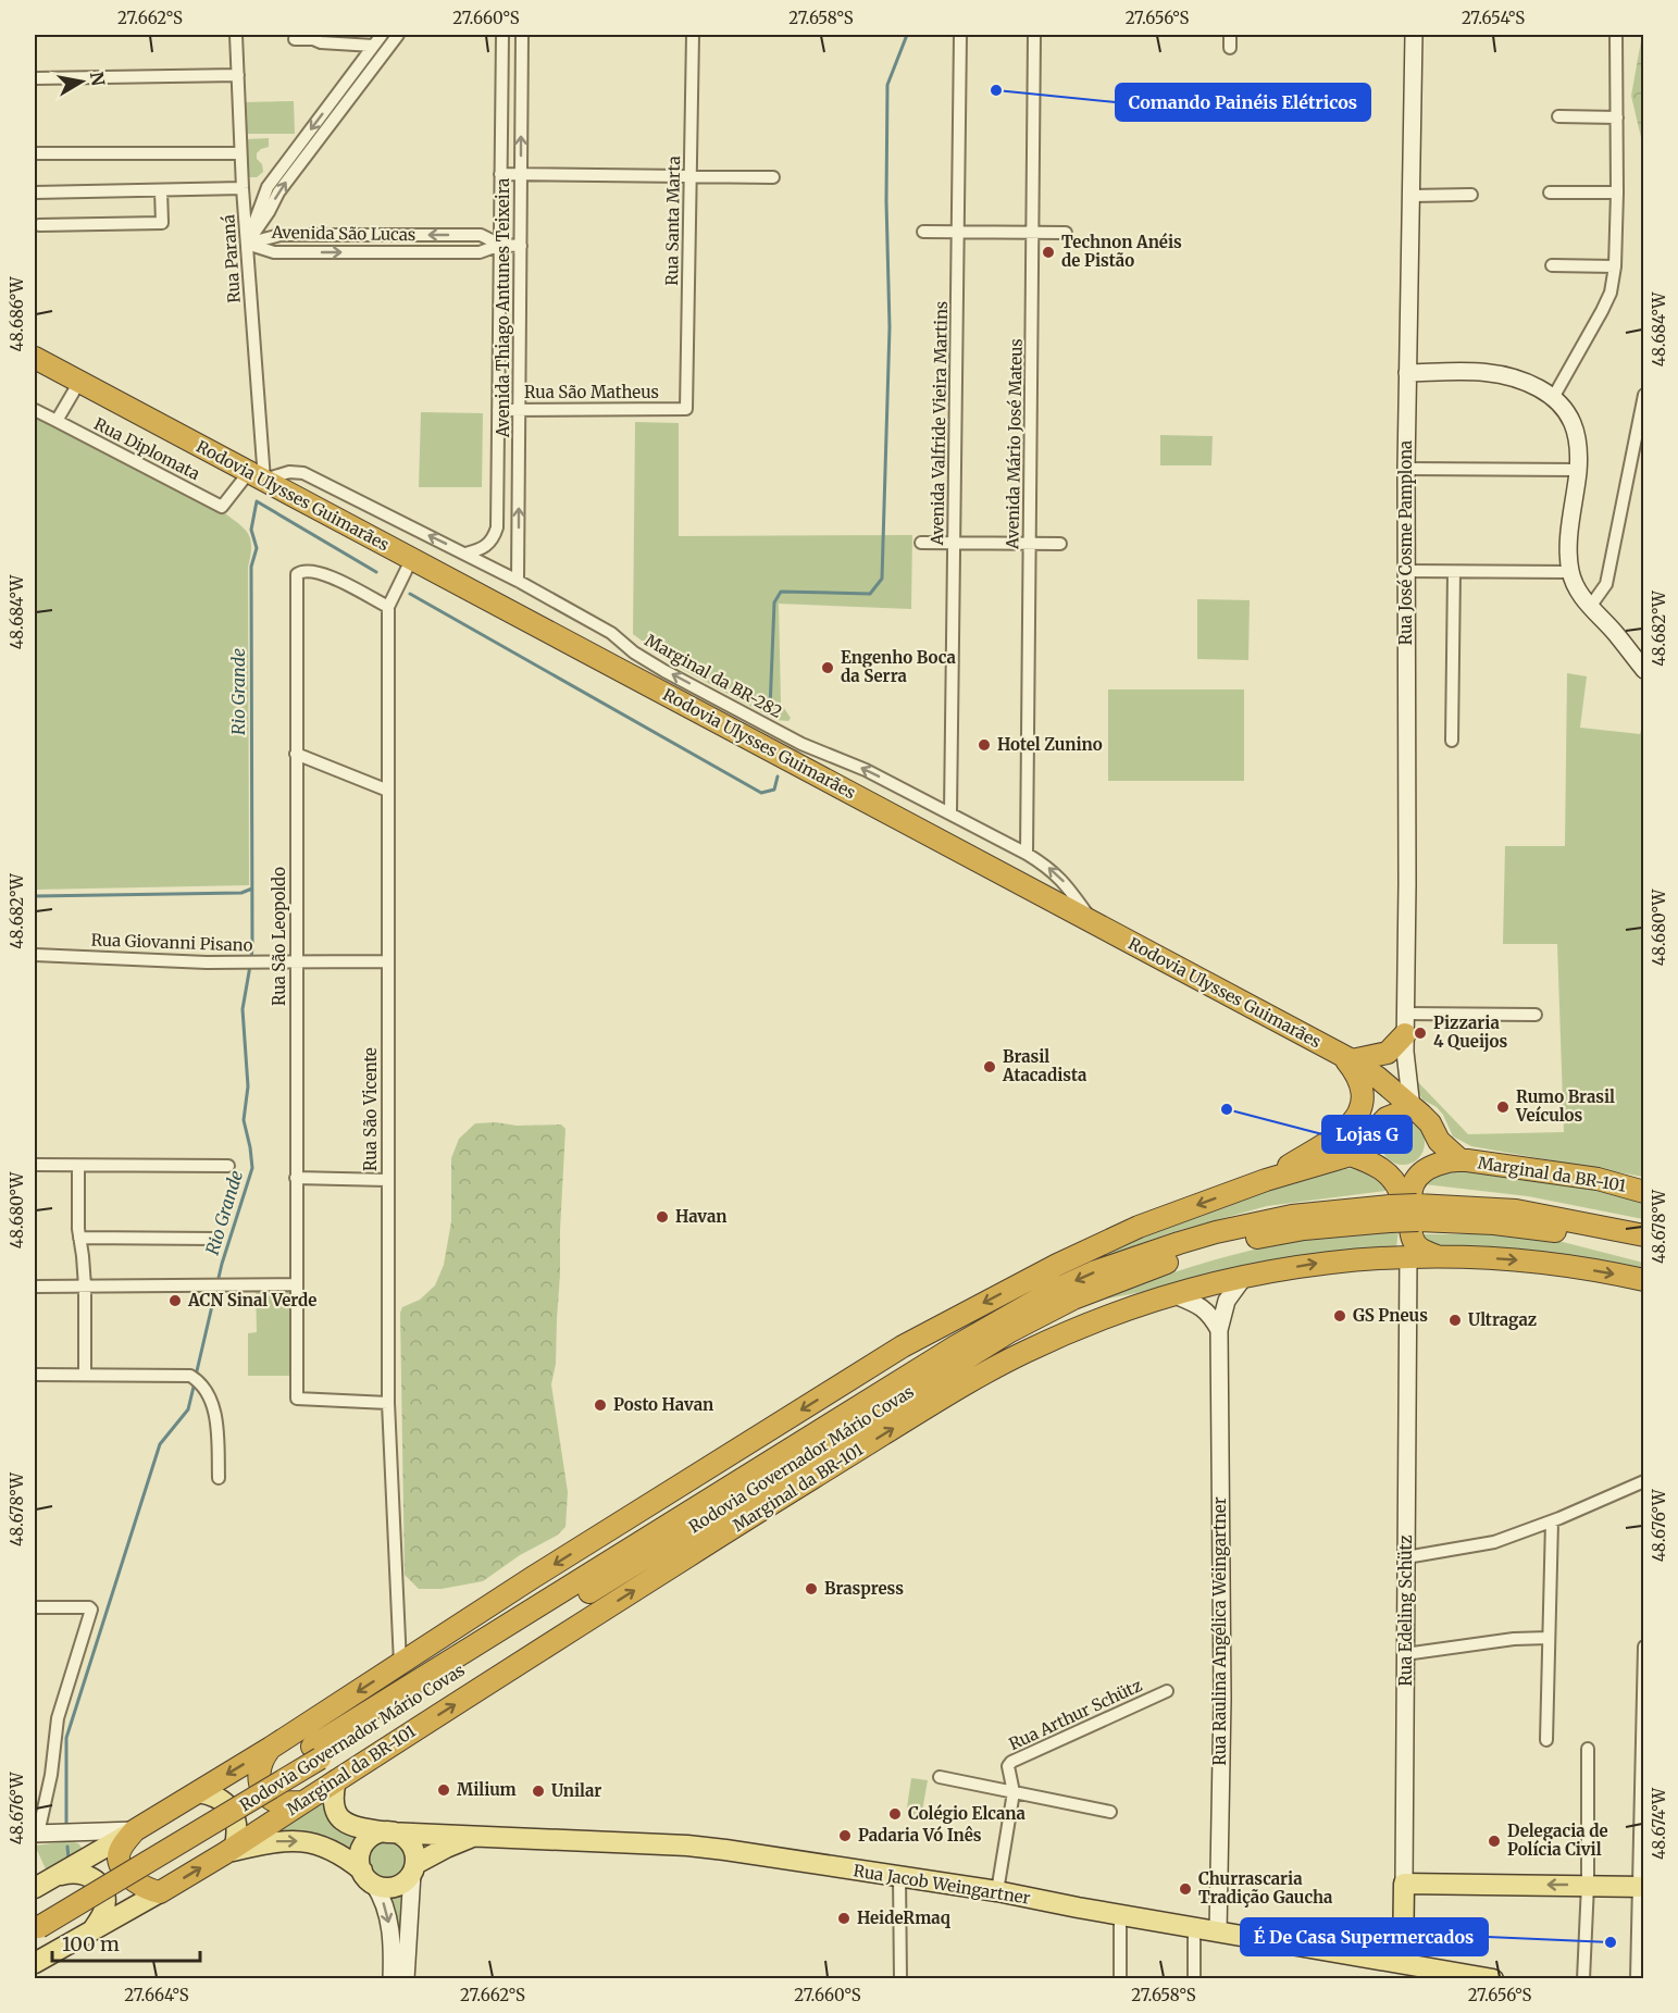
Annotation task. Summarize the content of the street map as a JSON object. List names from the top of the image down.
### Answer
{
  "streets": {
    "highway": ["Rodovia Ulysses Guimarães", "Marginal da BR-101", "Rodovia Governador Mário Covas"],
    "main road": [
      "Rua José Cosme Pamplona",
      "Rua Edeling Schütz",
      "Rua Raulina Angélica Weingartner",
      "Rua Jacob Weingartner"
    ],
    "street": [
      "Rua Santa Marta",
      "Avenida São Lucas",
      "Rua Paraná",
      "Avenida Thiago Antunes Teixeira",
      "Rua São Matheus",
      "Avenida Valfride Vieira Martins",
      "Avenida Mário José Mateus",
      "Rua Diplomata",
      "Marginal da BR-282",
      "Rua São Leopoldo",
      "Rua Giovanni Pisano",
      "Rua São Vicente",
      "Rua Arthur Schütz"
    ]
  },
  "crossings": [
    ["Rua Santa Marta", "Rua São Matheus"],
    ["Avenida São Lucas", "Rua Paraná"],
    ["Avenida São Lucas", "Avenida Thiago Antunes Teixeira"],
    ["Rua Paraná", "Rua Diplomata"],
    ["Rua Paraná", "Rodovia Ulysses Guimarães"],
    ["Rua Paraná", "Marginal da BR-282"],
    ["Avenida Thiago Antunes Teixeira", "Rua São Matheus"],
    ["Avenida Thiago Antunes Teixeira", "Marginal da BR-282"],
    ["Avenida Valfride Vieira Martins", "Marginal da BR-282"],
    ["Avenida Mário José Mateus", "Marginal da BR-282"],
    ["Rua Diplomata", "Rodovia Ulysses Guimarães"],
    ["Rua Diplomata", "Marginal da BR-282"],
    ["Rodovia Ulysses Guimarães", "Rua José Cosme Pamplona"],
    ["Rodovia Ulysses Guimarães", "Marginal da BR-282"],
    ["Rodovia Ulysses Guimarães", "Rua São Vicente"],
    ["Rodovia Ulysses Guimarães", "Marginal da BR-101"],
    ["Rua São Leopoldo", "Rua Giovanni Pisano"],
    ["Rua São Leopoldo", "Rua São Vicente"],
    ["Rua Giovanni Pisano", "Rua São Vicente"],
    ["Marginal da BR-101", "Rua Edeling Schütz"],
    ["Marginal da BR-101", "Rua Raulina Angélica Weingartner"],
    ["Marginal da BR-101", "Rua Jacob Weingartner"],
    ["Rua Edeling Schütz", "Rua Jacob Weingartner"],
    ["Rua Raulina Angélica Weingartner", "Rua Jacob Weingartner"],
    ["Rua Arthur Schütz", "Rua Jacob Weingartner"]
  ],
  "one_way": ["Marginal da BR-282"],
  "water": ["Rio Grande"],
  "places": [
    "Comando Painéis Elétricos",
    "Technon Anéis de Pistão",
    "Engenho Boca da Serra",
    "Hotel Zunino",
    "Pizzaria 4 Queijos",
    "Brasil Atacadista",
    "Rumo Brasil Veículos",
    "Lojas G",
    "Havan",
    "ACN Sinal Verde",
    "GS Pneus",
    "Ultragaz",
    "Posto Havan",
    "Braspress",
    "Milium",
    "Unilar",
    "Colégio Elcana",
    "Padaria Vó Inês",
    "Delegacia de Polícia Civil",
    "Churrascaria Tradição Gaucha",
    "HeideRmaq",
    "É De Casa Supermercados"
  ],
  "scale_bar": "100 m",
  "north": "right",
  "coordinates": [
    "27.662°S",
    "27.660°S",
    "27.658°S",
    "27.656°S",
    "27.654°S",
    "48.686°W",
    "48.684°W",
    "48.682°W",
    "48.680°W",
    "48.678°W",
    "48.676°W",
    "48.674°W",
    "27.664°S"
  ]
}
